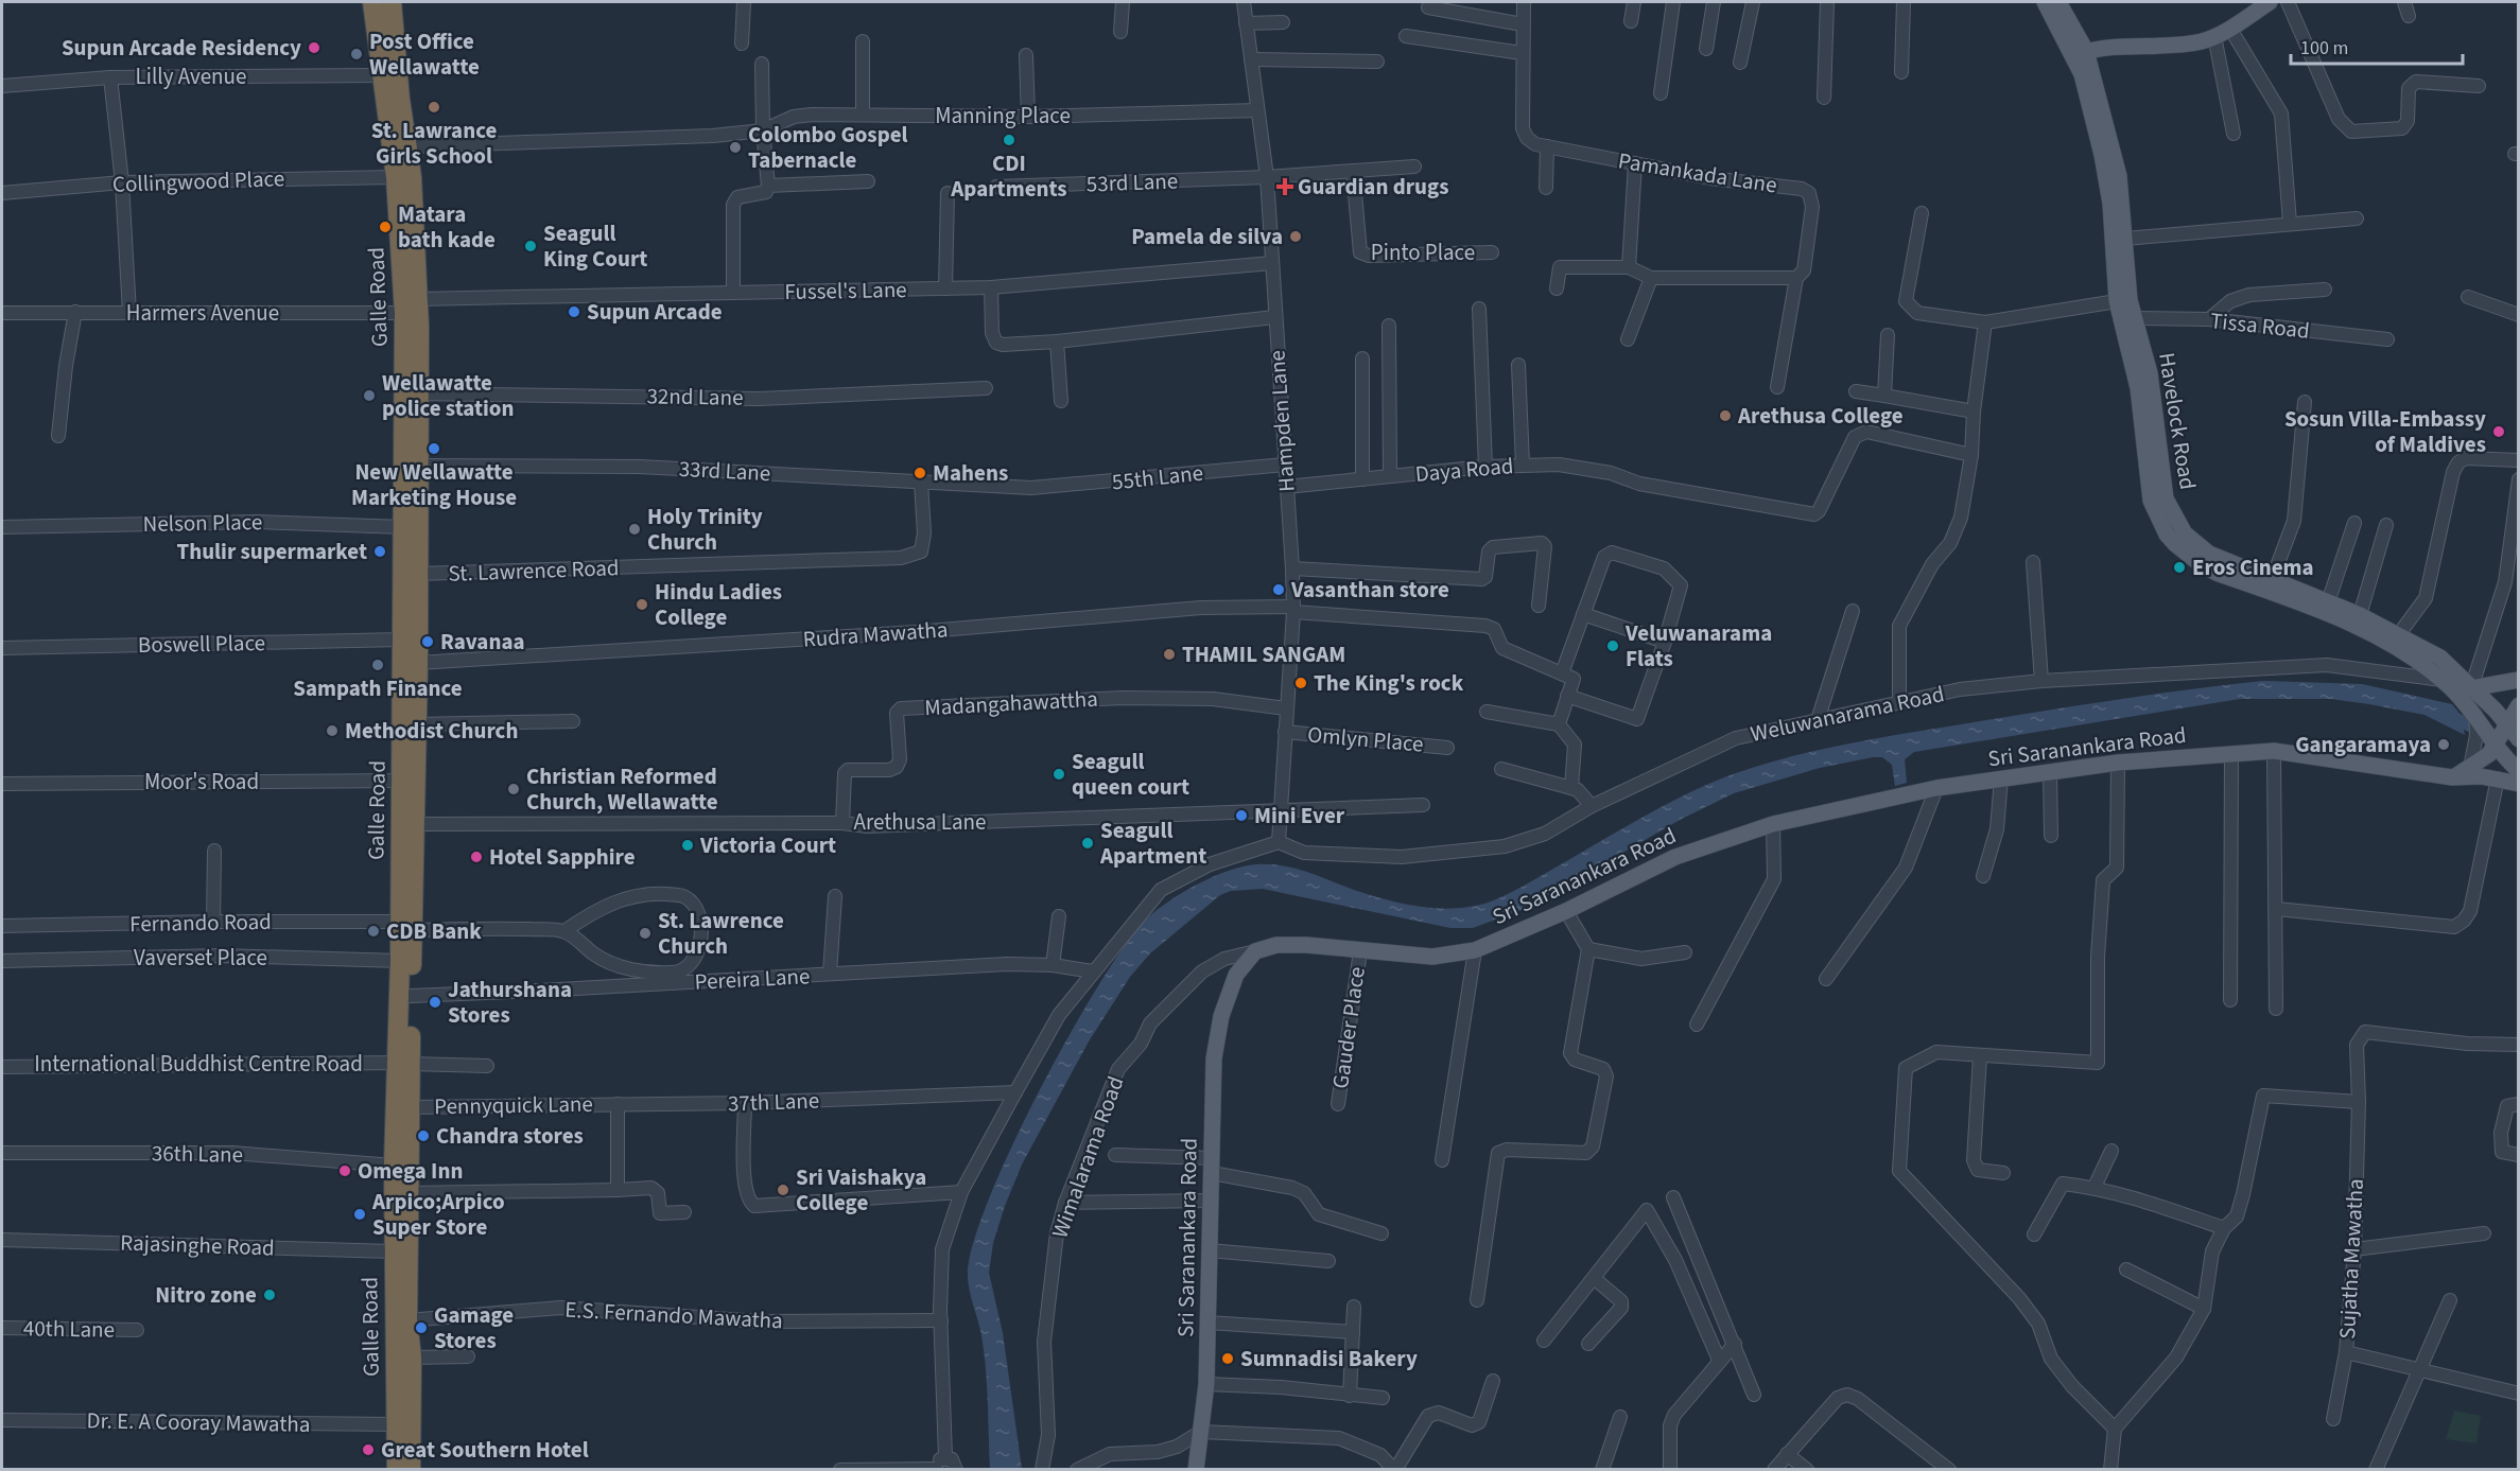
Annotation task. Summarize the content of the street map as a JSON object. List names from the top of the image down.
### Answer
{
  "streets": {
    "highway": ["Galle Road"],
    "main road": ["Havelock Road", "Sri Saranankara Road"],
    "street": [
      "Lilly Avenue",
      "Manning Place",
      "Pamankada Lane",
      "Collingwood Place",
      "53rd Lane",
      "Pinto Place",
      "Fussel's Lane",
      "Harmers Avenue",
      "Tissa Road",
      "32nd Lane",
      "Hampden Lane",
      "Daya Road",
      "33rd Lane",
      "55th Lane",
      "Nelson Place",
      "St. Lawrence Road",
      "Rudra Mawatha",
      "Boswell Place",
      "Madangahawattha",
      "Weluwanarama Road",
      "Omlyn Place",
      "Moor's Road",
      "Arethusa Lane",
      "Fernando Road",
      "Vaverset Place",
      "Pereira Lane",
      "Gauder Place",
      "International Buddhist Centre Road",
      "37th Lane",
      "Pennyquick Lane",
      "36th Lane",
      "Wimalarama Road",
      "Rajasinghe Road",
      "Sujatha Mawatha",
      "E.S. Fernando Mawatha",
      "40th Lane",
      "Dr. E. A Cooray Mawatha"
    ]
  },
  "crossings": [
    ["Lilly Avenue", "Galle Road"],
    ["Manning Place", "Galle Road"],
    ["Manning Place", "Hampden Lane"],
    ["Collingwood Place", "Galle Road"],
    ["53rd Lane", "Hampden Lane"],
    ["Fussel's Lane", "Galle Road"],
    ["Fussel's Lane", "Harmers Avenue"],
    ["Fussel's Lane", "Hampden Lane"],
    ["Galle Road", "Harmers Avenue"],
    ["Galle Road", "32nd Lane"],
    ["Galle Road", "33rd Lane"],
    ["Galle Road", "Nelson Place"],
    ["Galle Road", "St. Lawrence Road"],
    ["Galle Road", "Rudra Mawatha"],
    ["Galle Road", "Boswell Place"],
    ["Galle Road", "Moor's Road"],
    ["Galle Road", "Arethusa Lane"],
    ["Galle Road", "Fernando Road"],
    ["Galle Road", "Vaverset Place"],
    ["Galle Road", "Pereira Lane"],
    ["Galle Road", "International Buddhist Centre Road"],
    ["Galle Road", "Pennyquick Lane"],
    ["Galle Road", "36th Lane"],
    ["Galle Road", "Rajasinghe Road"],
    ["Galle Road", "E.S. Fernando Mawatha"],
    ["Galle Road", "Dr. E. A Cooray Mawatha"],
    ["Tissa Road", "Havelock Road"],
    ["Hampden Lane", "Daya Road"],
    ["Hampden Lane", "55th Lane"],
    ["Hampden Lane", "Rudra Mawatha"],
    ["Hampden Lane", "Madangahawattha"],
    ["Hampden Lane", "Weluwanarama Road"],
    ["Hampden Lane", "Omlyn Place"],
    ["Hampden Lane", "Arethusa Lane"],
    ["Havelock Road", "Weluwanarama Road"],
    ["33rd Lane", "55th Lane"],
    ["33rd Lane", "St. Lawrence Road"],
    ["Madangahawattha", "Arethusa Lane"],
    ["Sri Saranankara Road", "Gauder Place"],
    ["Sri Saranankara Road", "Wimalarama Road"],
    ["37th Lane", "Pennyquick Lane"]
  ],
  "places": {
    "other": [
      "Supun Arcade Residency",
      "Post Office Wellawatte",
      "St. Lawrance Girls School",
      "CDI Apartments",
      "Colombo Gospel Tabernacle",
      "Matara bath kade",
      "Pamela de silva",
      "Seagull King Court",
      "Supun Arcade",
      "Wellawatte police station",
      "Arethusa College",
      "Sosun Villa-Embassy of Maldives",
      "New Wellawatte Marketing House",
      "Mahens",
      "Holy Trinity Church",
      "Thulir supermarket",
      "Eros Cinema",
      "Vasanthan store",
      "Hindu Ladies College",
      "Ravanaa",
      "Veluwanarama Flats",
      "THAMIL SANGAM",
      "Sampath Finance",
      "The King's rock",
      "Methodist Church",
      "Gangaramaya",
      "Seagull queen court",
      "Christian Reformed Church, Wellawatte",
      "Mini Ever",
      "Seagull Apartment",
      "Victoria Court",
      "Hotel Sapphire",
      "CDB Bank",
      "St. Lawrence Church",
      "Jathurshana Stores",
      "Chandra stores",
      "Omega Inn",
      "Sri Vaishakya College",
      "Arpico;Arpico Super Store",
      "Nitro zone",
      "Gamage Stores",
      "Sumnadisi Bakery",
      "Great Southern Hotel"
    ],
    "health": ["Guardian drugs"]
  },
  "scale_bar": "100 m"
}
